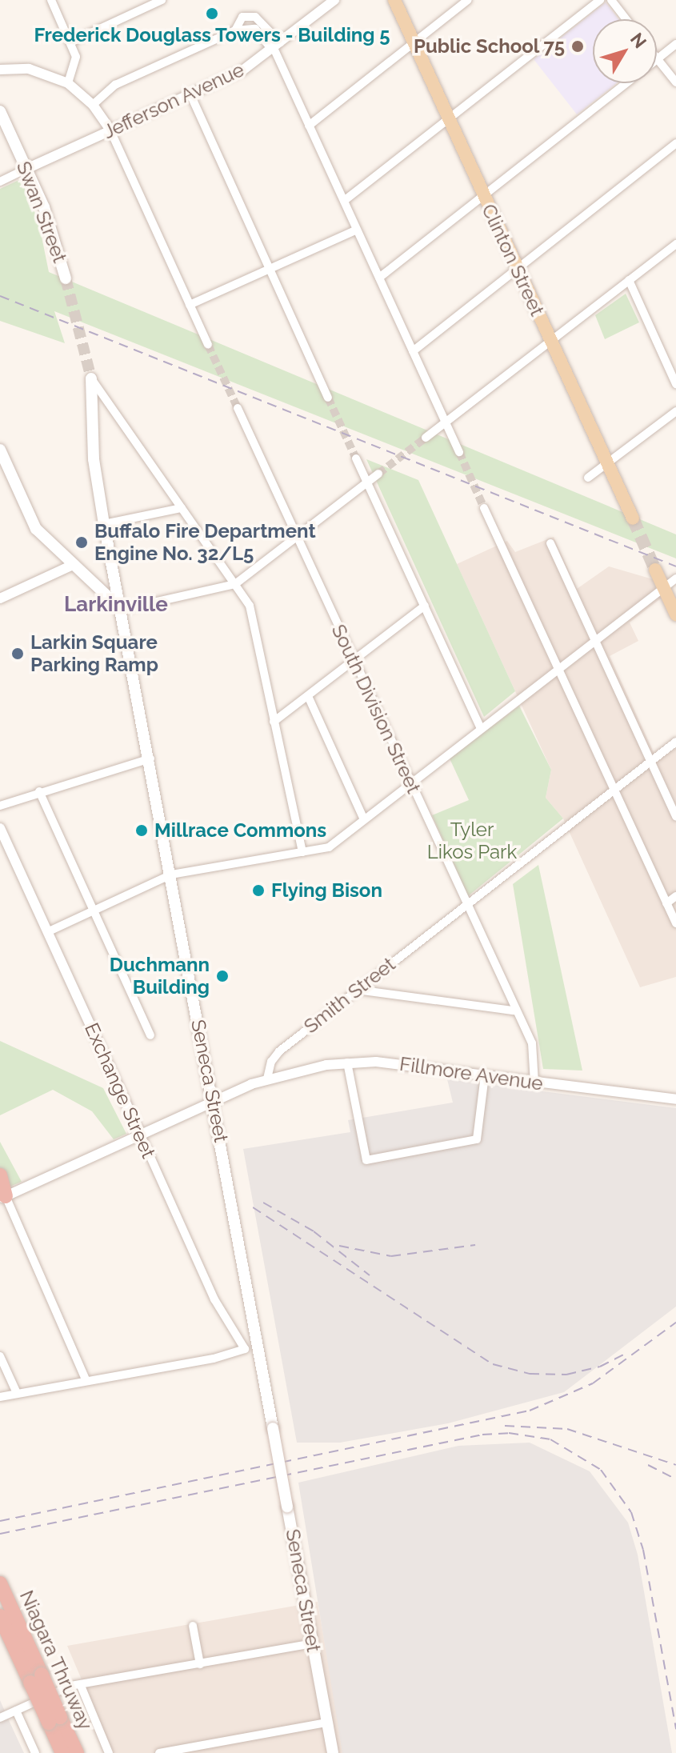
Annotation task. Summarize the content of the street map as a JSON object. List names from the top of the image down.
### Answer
{
  "streets": {
    "highway": ["Niagara Thruway"],
    "main road": ["Swan Street", "Clinton Street", "Seneca Street"],
    "street": [
      "Jefferson Avenue",
      "South Division Street",
      "Smith Street",
      "Fillmore Avenue",
      "Exchange Street"
    ]
  },
  "crossings": [
    ["Jefferson Avenue", "Swan Street"],
    ["South Division Street", "Smith Street"],
    ["South Division Street", "Fillmore Avenue"],
    ["Smith Street", "Fillmore Avenue"]
  ],
  "districts": ["Larkinville"],
  "parks": ["Tyler Likos Park"],
  "places": [
    "Frederick Douglass Towers - Building 5",
    "Public School 75",
    "Buffalo Fire Department Engine No. 32/L5",
    "Larkin Square Parking Ramp",
    "Millrace Commons",
    "Flying Bison",
    "Duchmann Building"
  ],
  "north": "top right"
}
